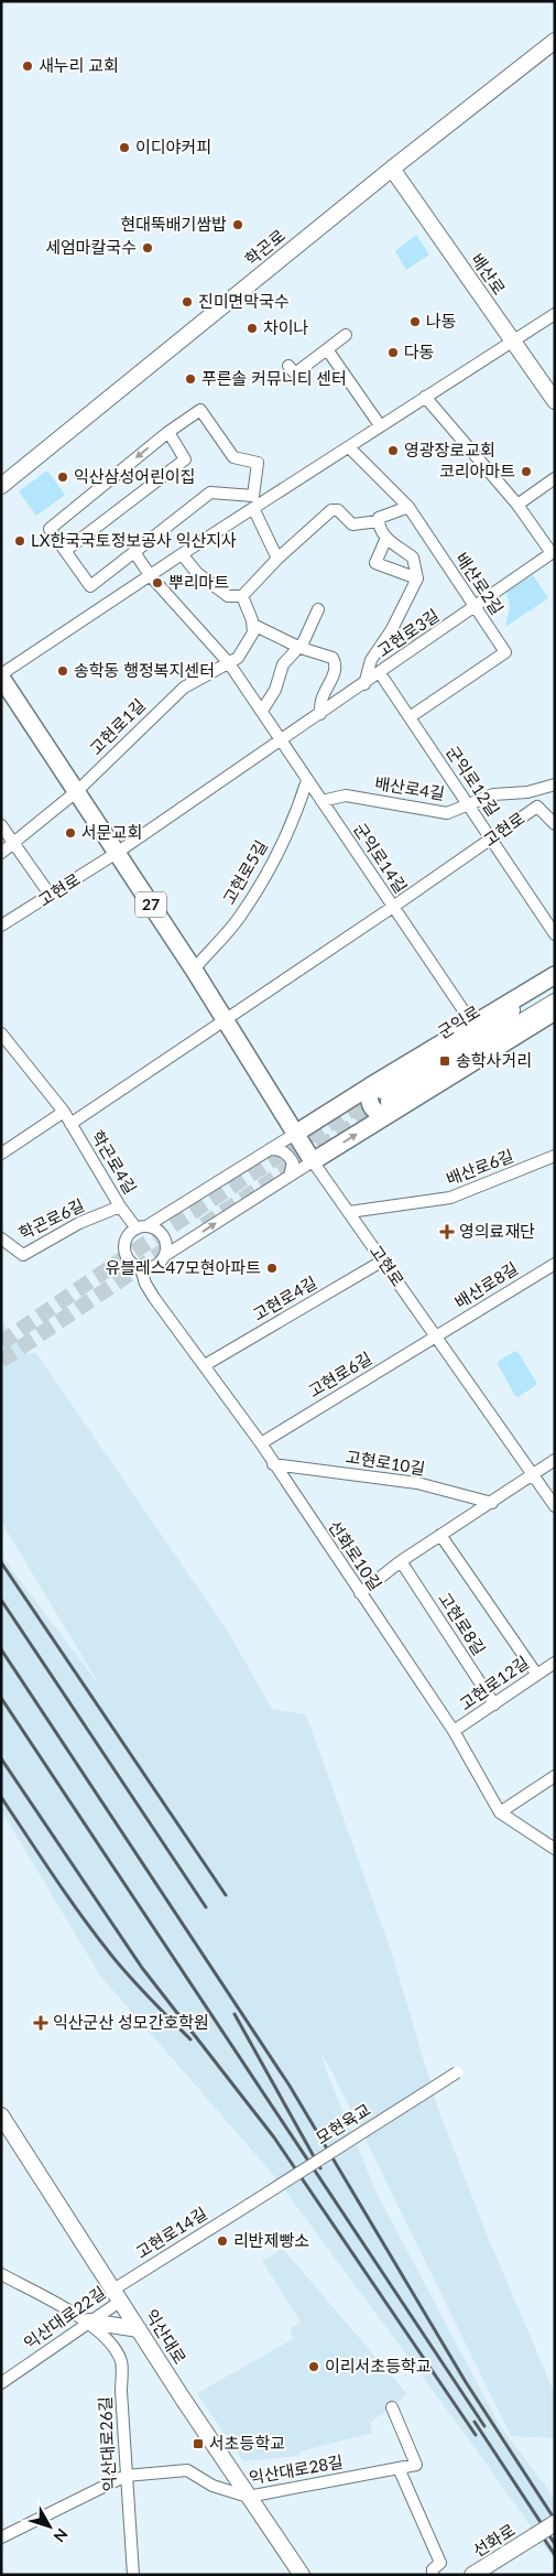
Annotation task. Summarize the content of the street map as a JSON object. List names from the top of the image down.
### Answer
{
  "streets": {
    "main road": ["고현로", "27"],
    "street": [
      "학곤로",
      "배산로",
      "배산로2길",
      "고현로3길",
      "고현로1길",
      "군익로12길",
      "배산로4길",
      "군익로14길",
      "고현로5길",
      "군익로",
      "학곤로4길",
      "배산로6길",
      "학곤로6길",
      "배산로8길",
      "고현로4길",
      "고현로6길",
      "고현로10길",
      "선화로10길",
      "고현로8길",
      "고현로12길",
      "모현육교",
      "고현로14길",
      "익산대로22길",
      "익산대로",
      "익산대로26길",
      "익산대로28길",
      "선화로"
    ]
  },
  "crossings": [
    ["학곤로", "배산로"],
    ["배산로2길", "고현로3길"],
    ["배산로2길", "군익로12길"],
    ["고현로3길", "군익로12길"],
    ["고현로3길", "고현로"],
    ["고현로3길", "군익로14길"],
    ["고현로1길", "고현로"],
    ["고현로1길", "군익로14길"],
    ["군익로12길", "배산로4길"],
    ["군익로12길", "고현로"],
    ["배산로4길", "군익로14길"],
    ["고현로", "군익로14길"],
    ["고현로", "고현로5길"],
    ["고현로", "학곤로4길"],
    ["고현로", "배산로6길"],
    ["고현로", "배산로8길"],
    ["고현로", "고현로4길"],
    ["고현로", "고현로6길"],
    ["군익로14길", "고현로5길"],
    ["학곤로4길", "학곤로6길"],
    ["학곤로4길", "선화로10길"],
    ["배산로8길", "고현로6길"],
    ["고현로4길", "선화로10길"],
    ["고현로6길", "선화로10길"],
    ["고현로10길", "선화로10길"],
    ["선화로10길", "고현로12길"],
    ["고현로8길", "고현로12길"],
    ["모현육교", "고현로14길"],
    ["고현로14길", "익산대로22길"],
    ["고현로14길", "익산대로"],
    ["익산대로22길", "익산대로"],
    ["익산대로22길", "익산대로26길"],
    ["익산대로", "익산대로28길"],
    ["익산대로26길", "익산대로28길"]
  ],
  "places": {
    "other": [
      "새누리 교회",
      "이디야커피",
      "현대뚝배기쌈밥",
      "세엄마칼국수",
      "진미면막국수",
      "나동",
      "차이나",
      "다동",
      "푸른솔 커뮤니티 센터",
      "영광장로교회",
      "코리아마트",
      "익산삼성어린이집",
      "LX한국국토정보공사 익산지사",
      "뿌리마트",
      "송학동 행정복지센터",
      "서문교회",
      "유블레스47모현아파트",
      "리반제빵소",
      "이리서초등학교"
    ],
    "transit": ["송학사거리", "서초등학교"],
    "health": ["영의료재단", "익산군산 성모간호학원"]
  },
  "north": "bottom right"
}
